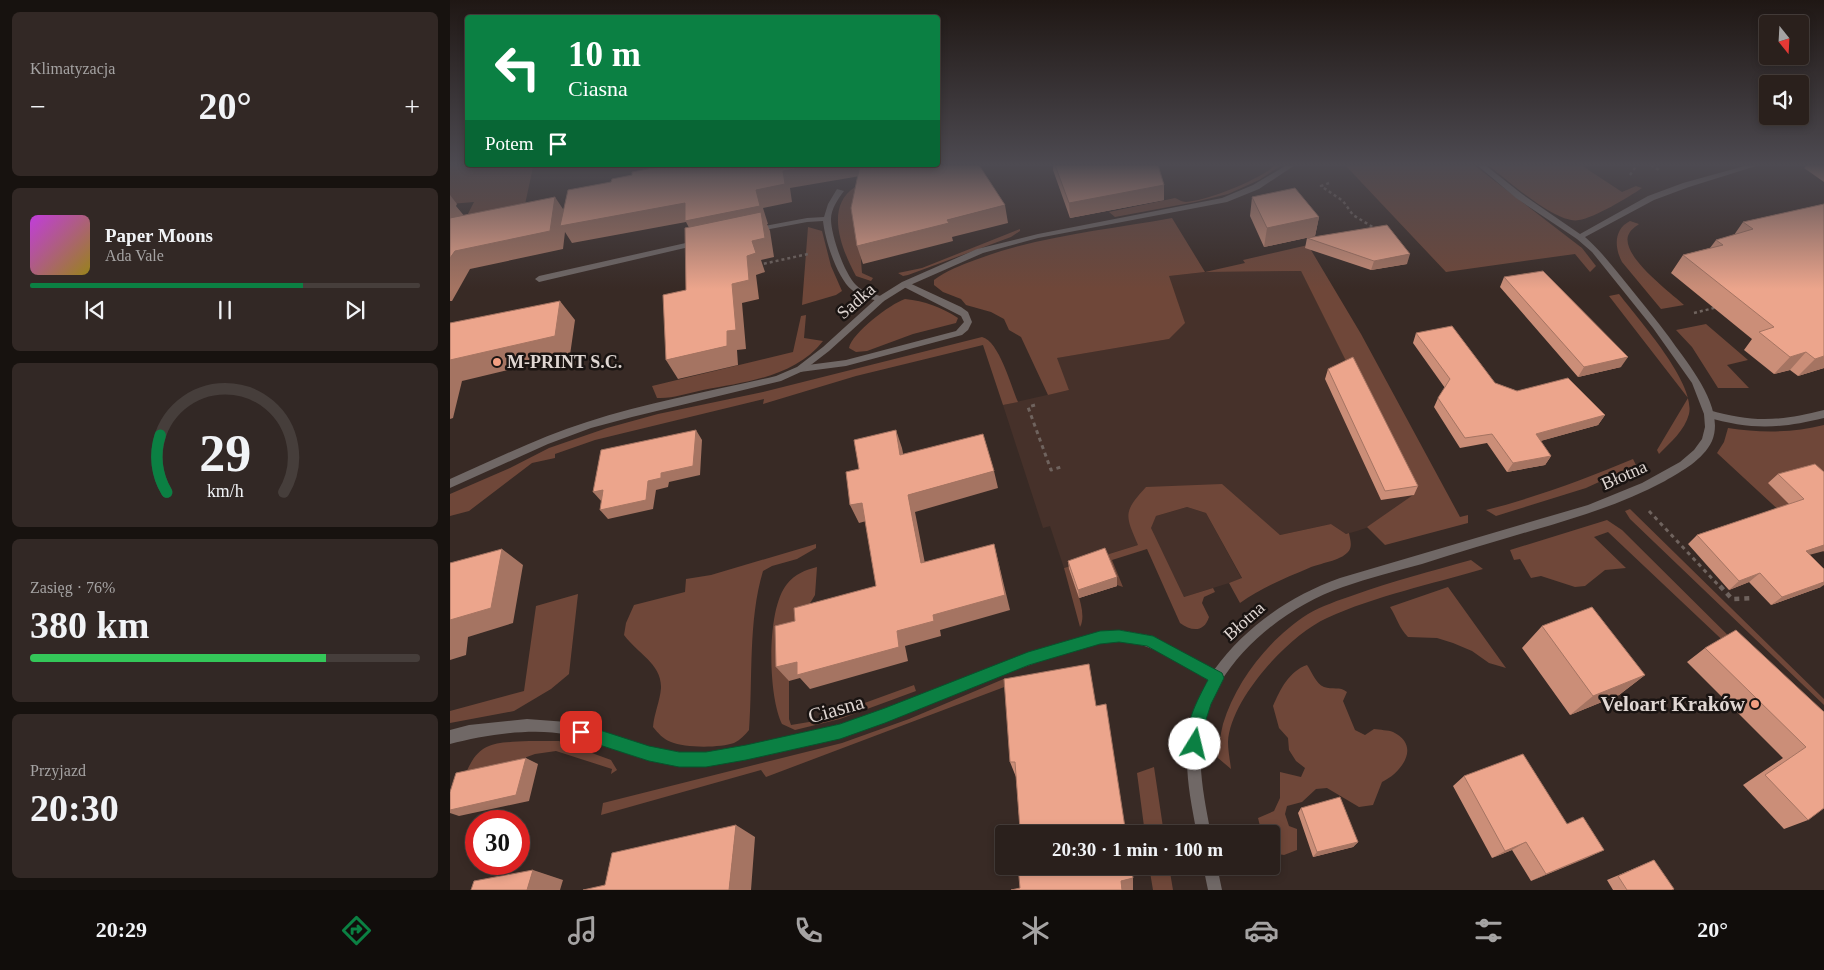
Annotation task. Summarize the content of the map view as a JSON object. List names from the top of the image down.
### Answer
{
  "streets": {
    "street": ["Sadka", "Błotna", "Ciasna"]
  },
  "crossings": [
    ["Błotna", "Ciasna"]
  ],
  "places": ["M-PRINT S.C.", "Veloart Kraków"],
  "north": "bottom",
  "page": {
    "tile": [
      "Klimatyzacja",
      ["Zasięg · 76%", "380 km"],
      ["Przyjazd", "20:30"]
    ],
    "turn": ["10 m", "Ciasna"],
    "heat": ["−", "20°", "+"],
    "then": "Potem",
    "song": ["Paper Moons", "Ada Vale"],
    "limit": "30",
    "trip": "20:30 · 1 min · 100 m",
    "tabs": ["20:29", "20°"],
    "gauge": ["29", "km/h"]
  }
}
